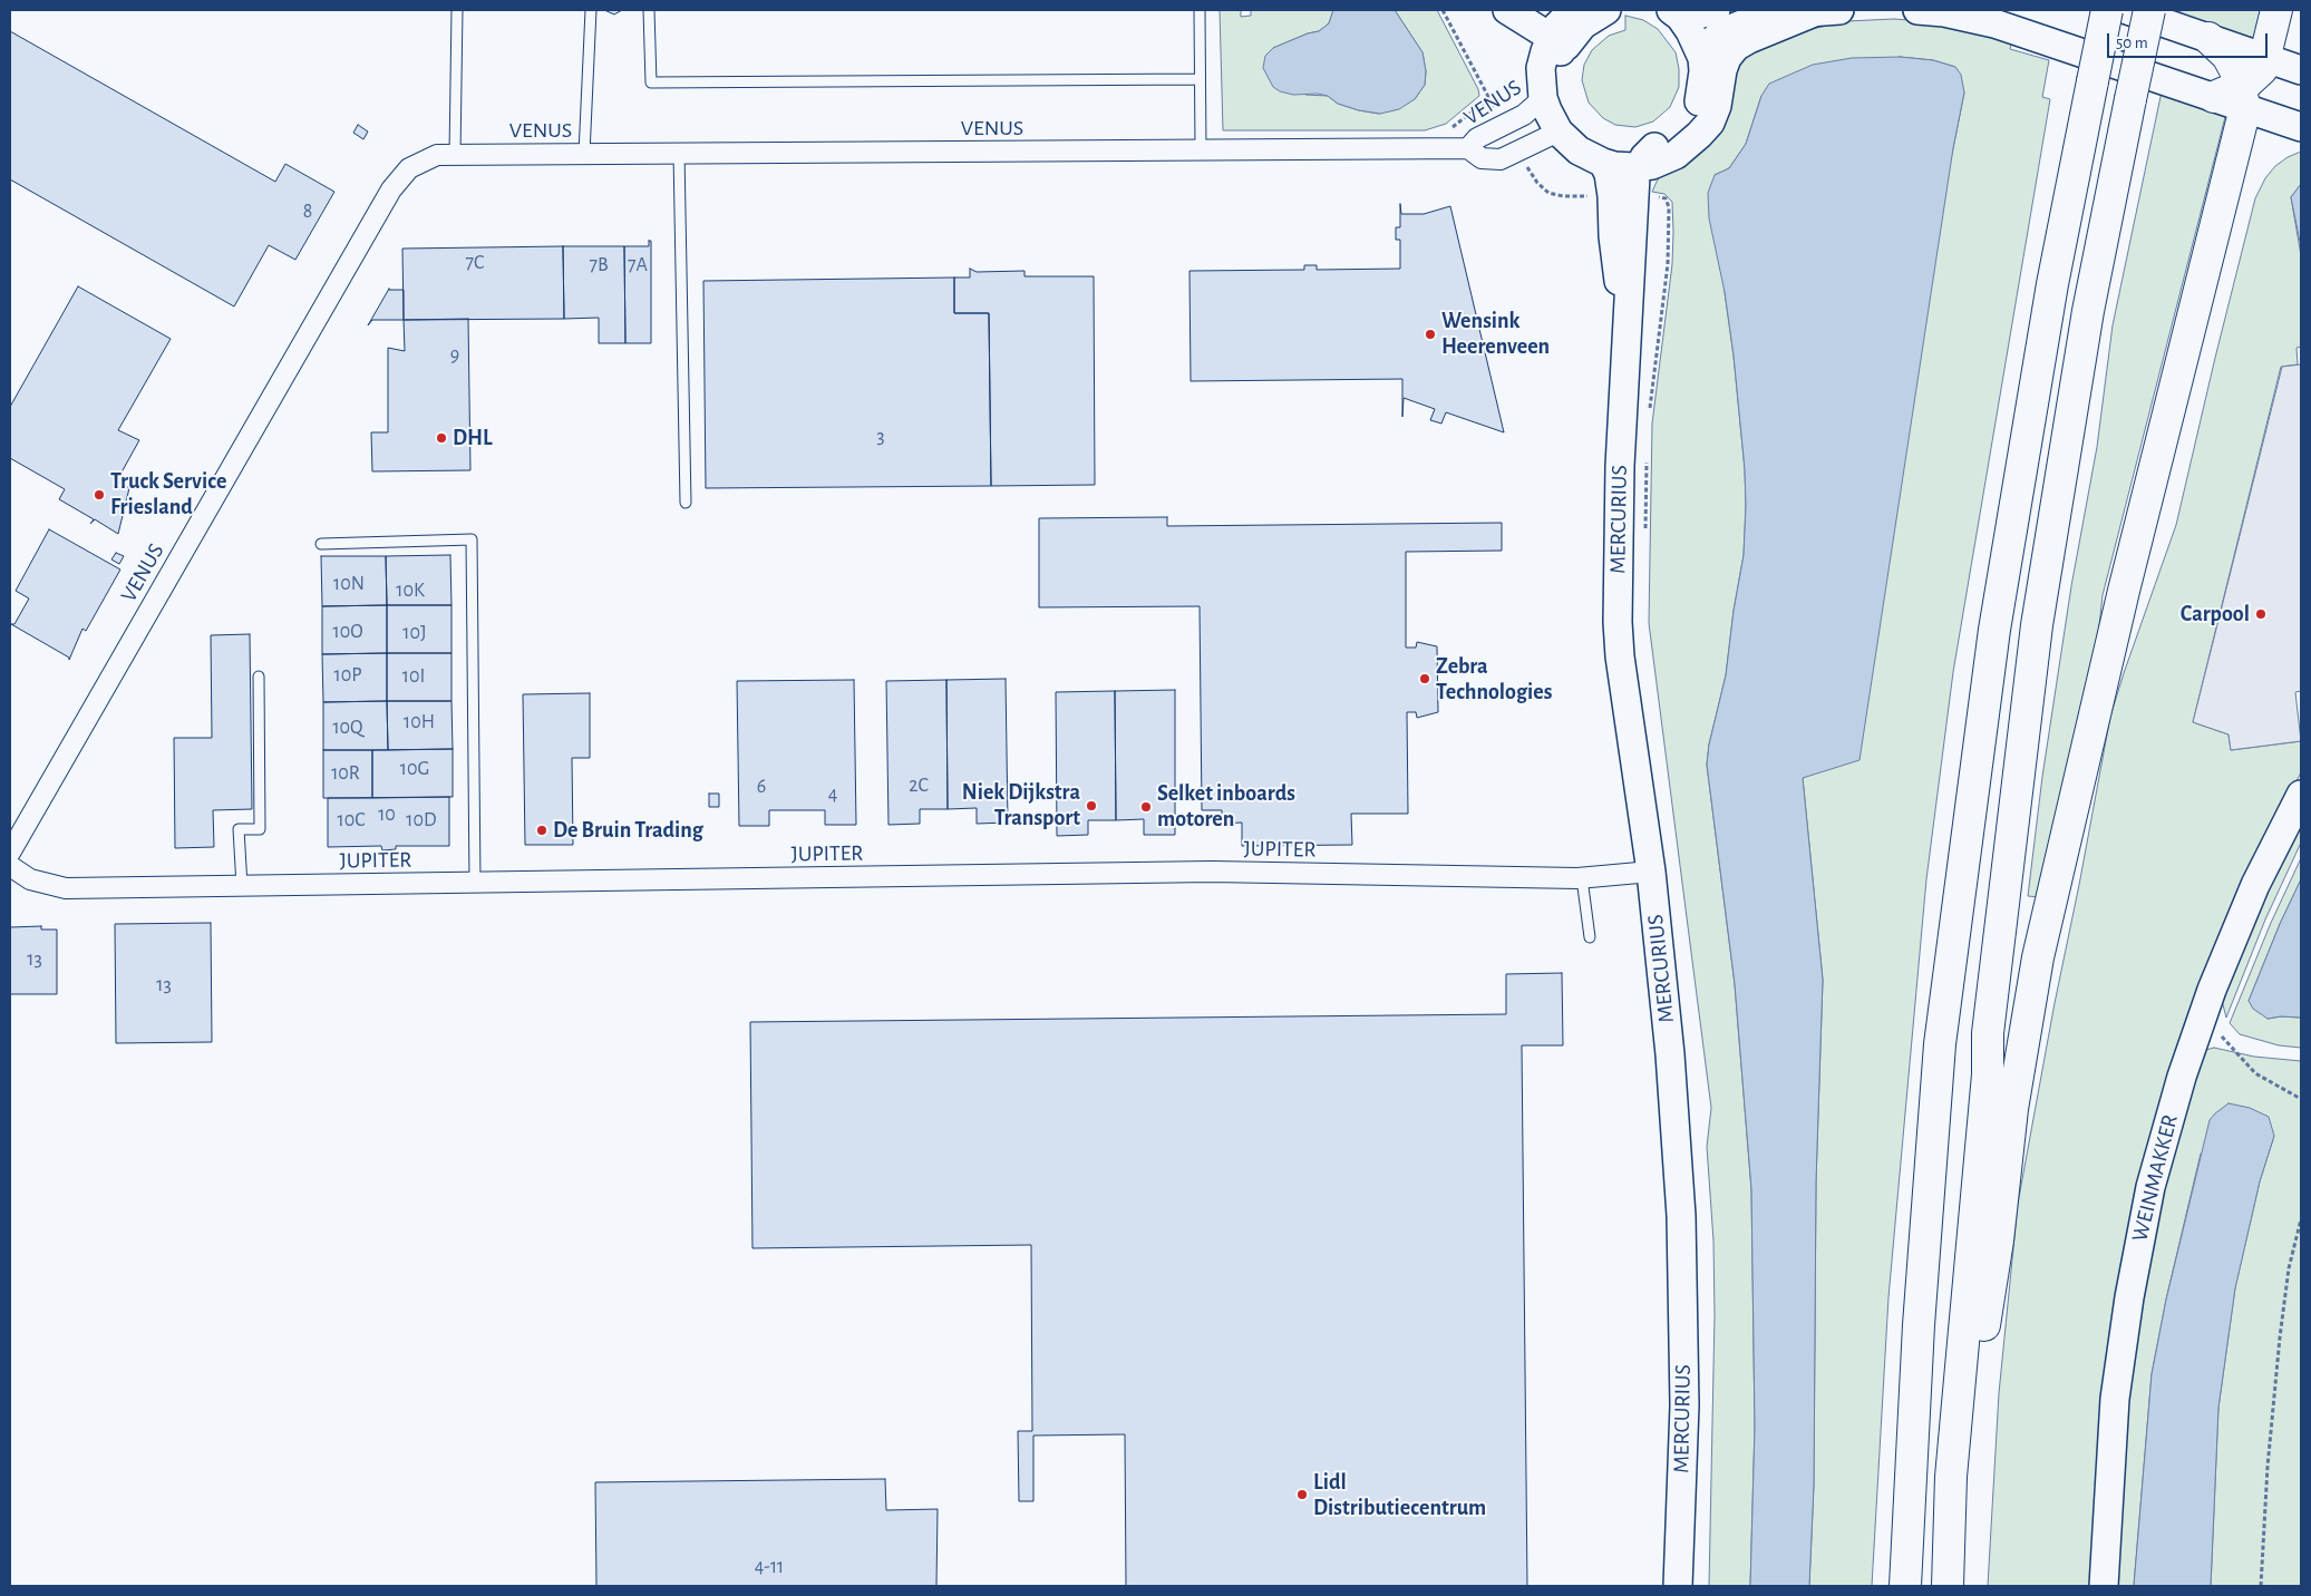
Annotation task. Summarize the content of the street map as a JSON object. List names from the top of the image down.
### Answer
{
  "streets": {
    "main road": ["MERCURIUS", "WEINMAKKER"],
    "street": ["VENUS", "JUPITER"]
  },
  "crossings": [
    ["MERCURIUS", "JUPITER"]
  ],
  "places": [
    "Wensink Heerenveen",
    "DHL",
    "Truck Service Friesland",
    "Carpool",
    "Zebra Technologies",
    "Niek Dijkstra Transport",
    "Selket inboards motoren",
    "De Bruin Trading",
    "Lidl Distributiecentrum"
  ],
  "house_numbers": [
    "8",
    "7C",
    "7B",
    "7A",
    "9",
    "3",
    "10N",
    "10K",
    "10O",
    "10J",
    "10P",
    "10I",
    "10H",
    "10Q",
    "10G",
    "10R",
    "2C",
    "6",
    "4",
    "10",
    "10C",
    "10D",
    "13",
    "13",
    "4-11"
  ],
  "scale_bar": "50 m"
}
